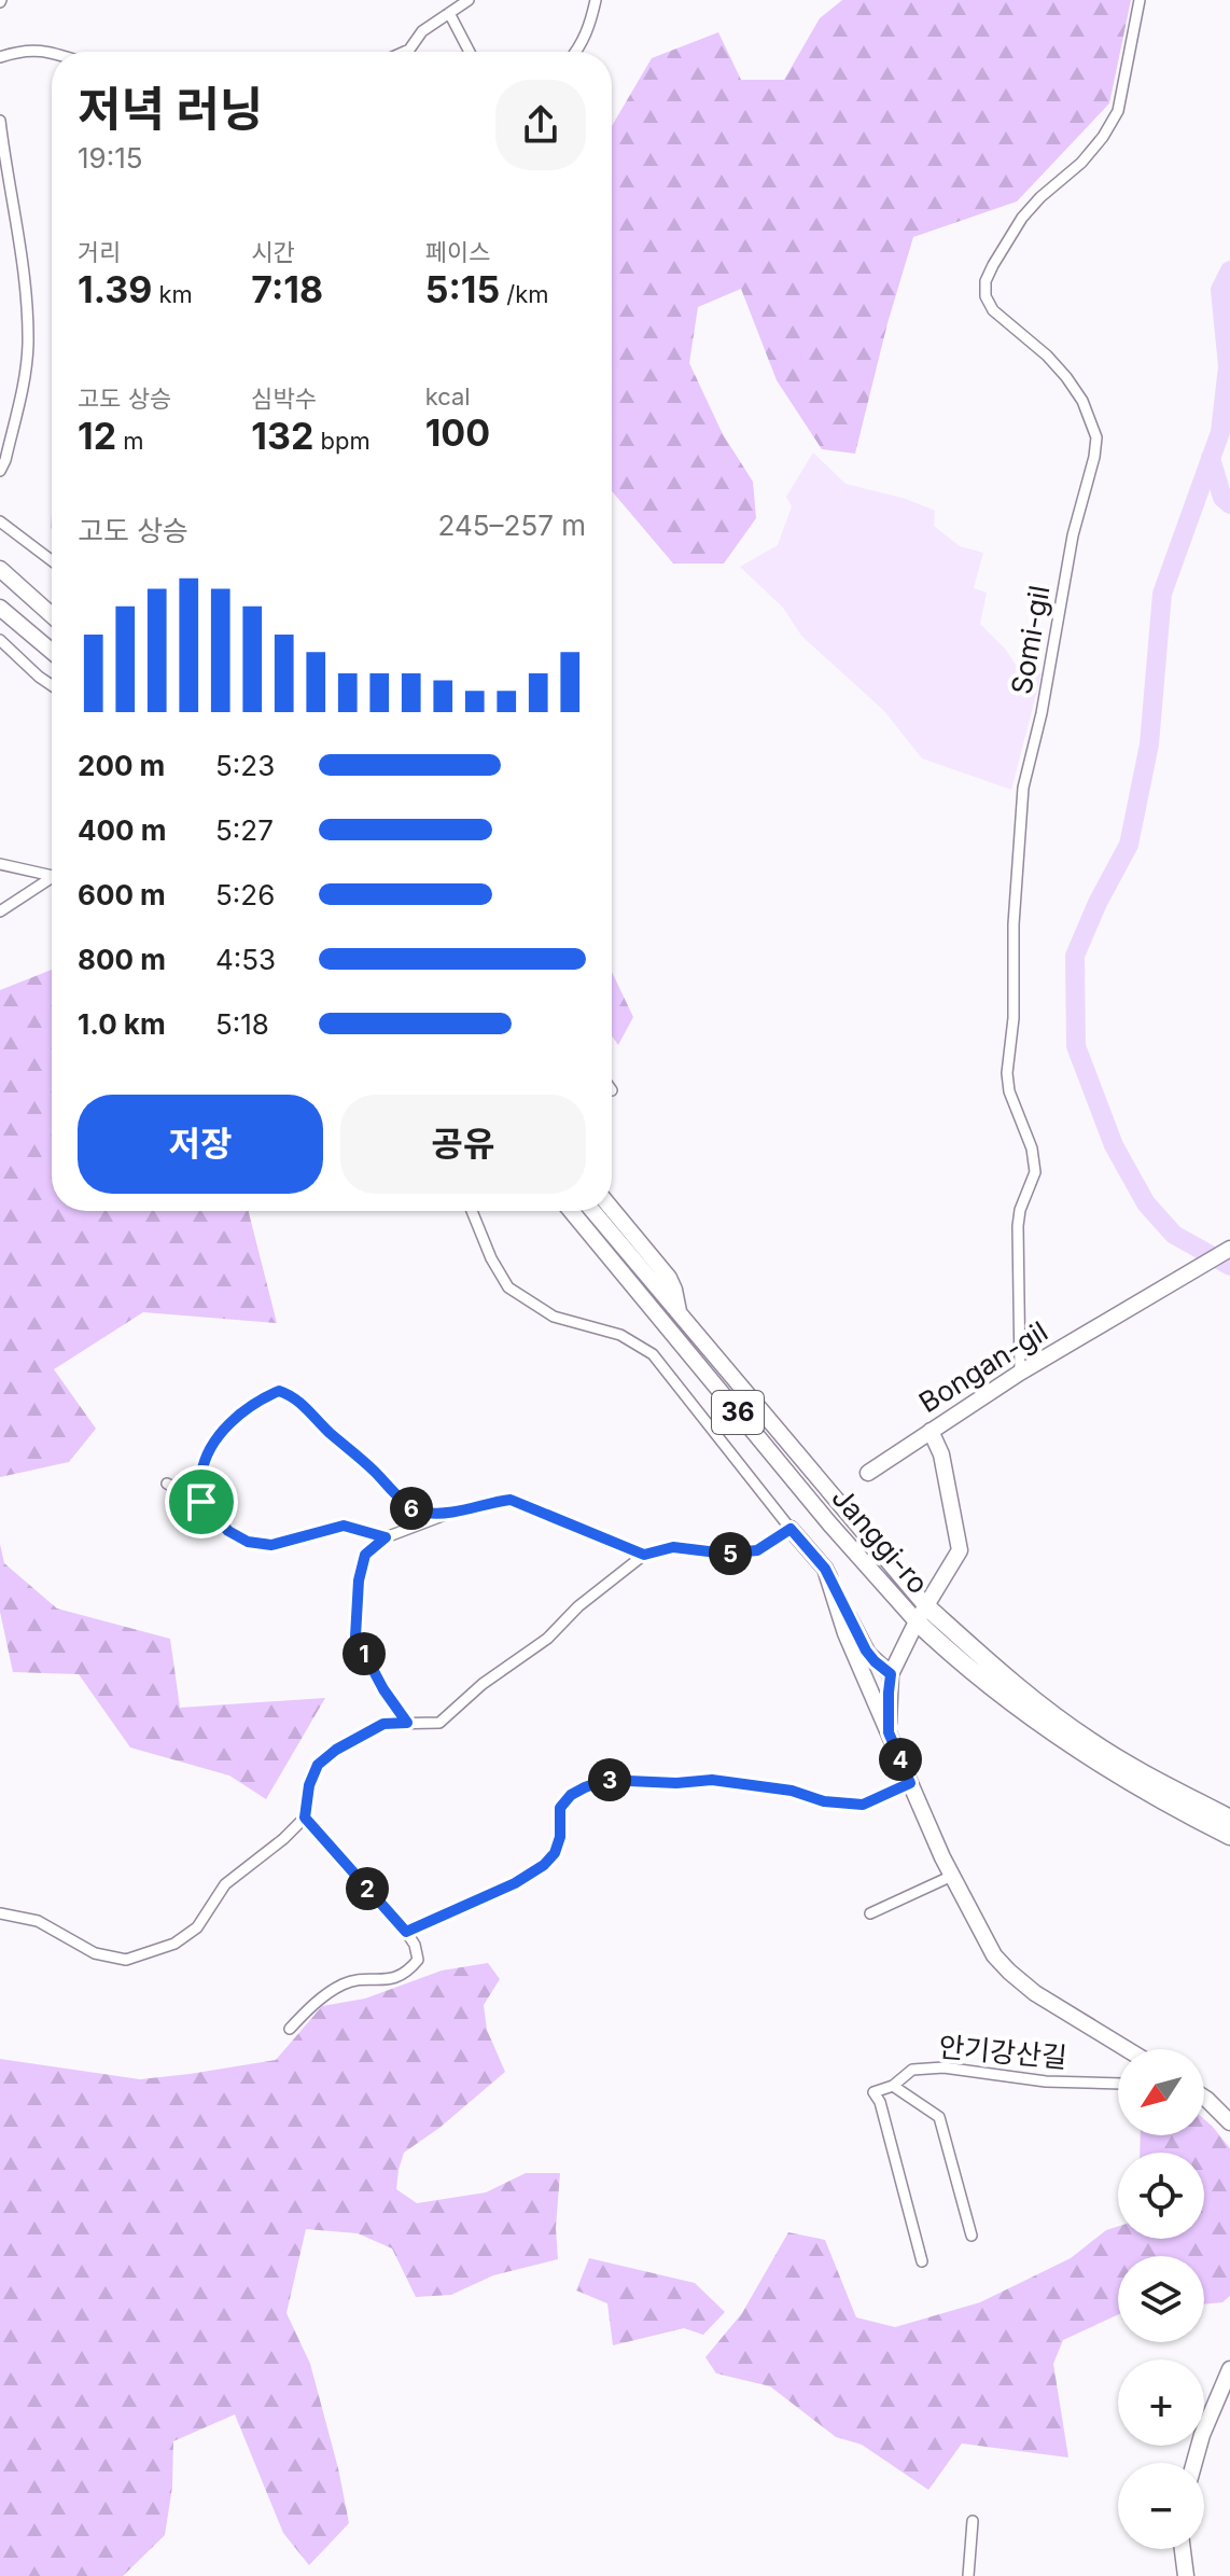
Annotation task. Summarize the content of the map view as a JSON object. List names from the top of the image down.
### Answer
{
  "streets": {
    "highway": ["36", "Janggi-ro"],
    "main road": ["Bongan-gil"],
    "street": ["Somi-gil", "안기강산길"]
  },
  "crossings": [
    ["Somi-gil", "Bongan-gil"]
  ],
  "north": "bottom left",
  "page": {
    "heading": ["저녁 러닝", "19:15"],
    "stats": [
      ["거리", "1.39 km"],
      ["시간", "7:18"],
      ["페이스", "5:15 /km"],
      ["고도 상승", "12 m"],
      ["심박수", "132 bpm"],
      ["kcal", "100"]
    ],
    "chart": ["고도 상승", "245–257 m"],
    "list": [
      {
        "name": "200 m",
        "note": "5:23"
      },
      {
        "name": "400 m",
        "note": "5:27"
      },
      {
        "name": "600 m",
        "note": "5:26"
      },
      {
        "name": "800 m",
        "note": "4:53"
      },
      {
        "name": "1.0 km",
        "note": "5:18"
      }
    ],
    "buttons": ["저장", "공유"],
    "pins": [
      "6",
      "5",
      "1",
      "4",
      "3",
      "2"
    ],
    "map_buttons": ["+", "−"]
  }
}
